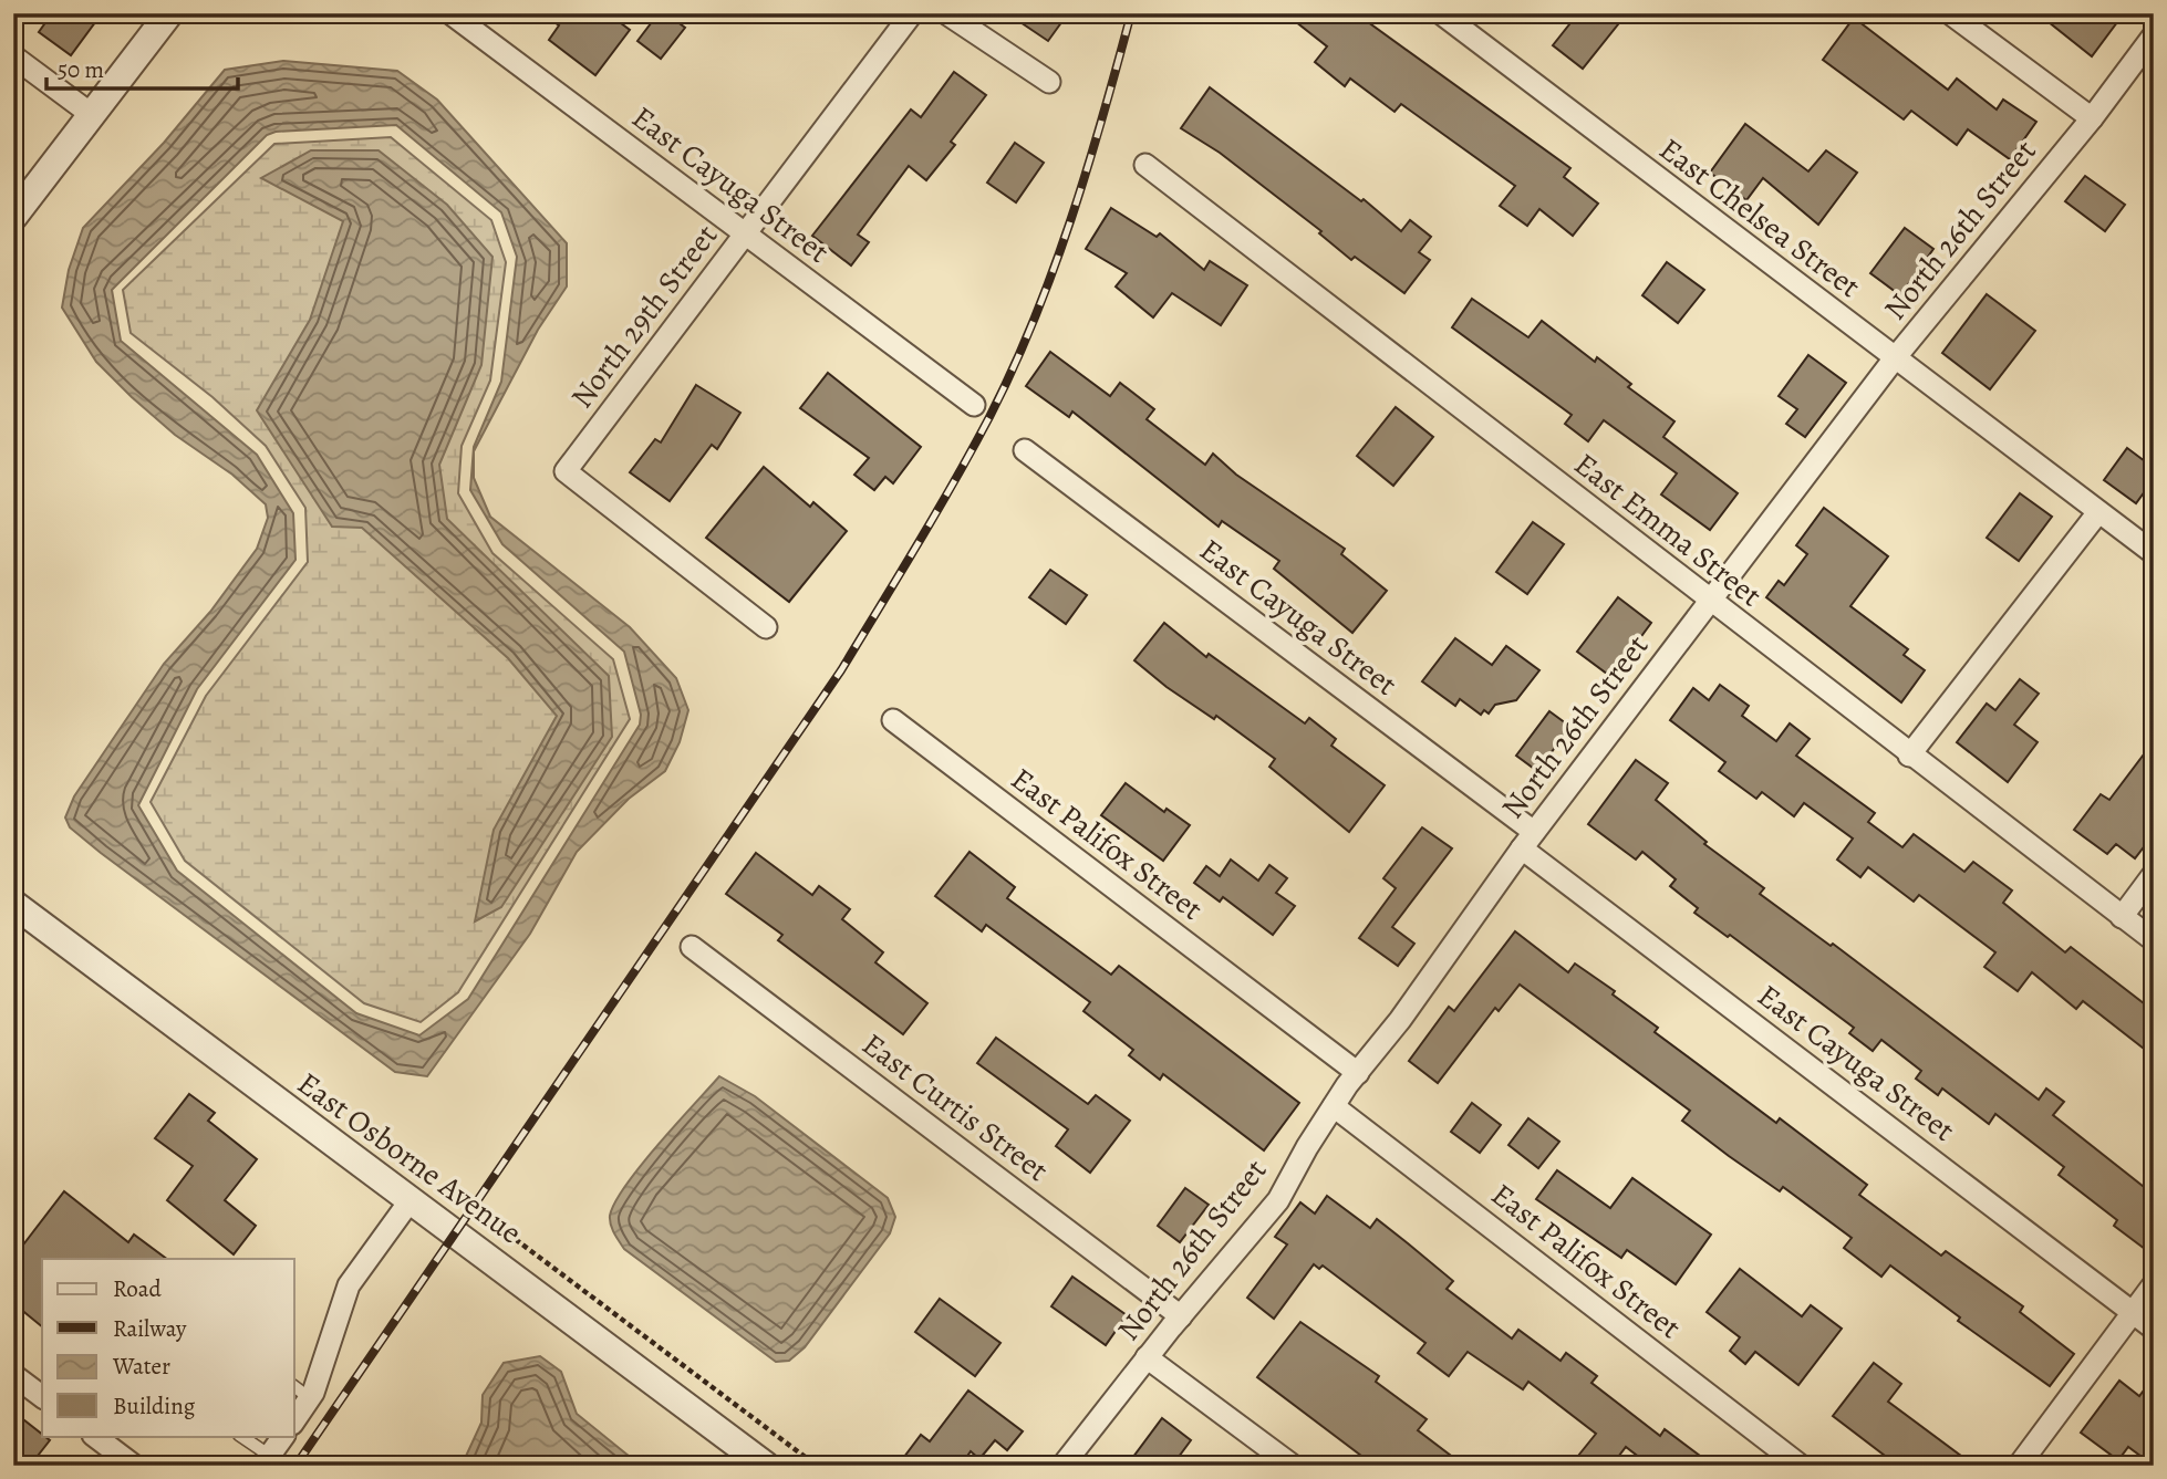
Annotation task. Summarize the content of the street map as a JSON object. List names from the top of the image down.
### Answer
{
  "streets": {
    "street": [
      "East Cayuga Street",
      "East Chelsea Street",
      "North 26th Street",
      "North 29th Street",
      "East Emma Street",
      "East Palifox Street",
      "East Curtis Street",
      "East Osborne Avenue"
    ]
  },
  "crossings": [
    ["East Cayuga Street", "North 26th Street"],
    ["East Cayuga Street", "North 29th Street"],
    ["East Chelsea Street", "North 26th Street"],
    ["North 26th Street", "East Emma Street"],
    ["North 26th Street", "East Palifox Street"],
    ["North 26th Street", "East Curtis Street"]
  ],
  "legend": [
    "Road",
    "Railway",
    "Water",
    "Building"
  ],
  "scale_bar": "50 m"
}
